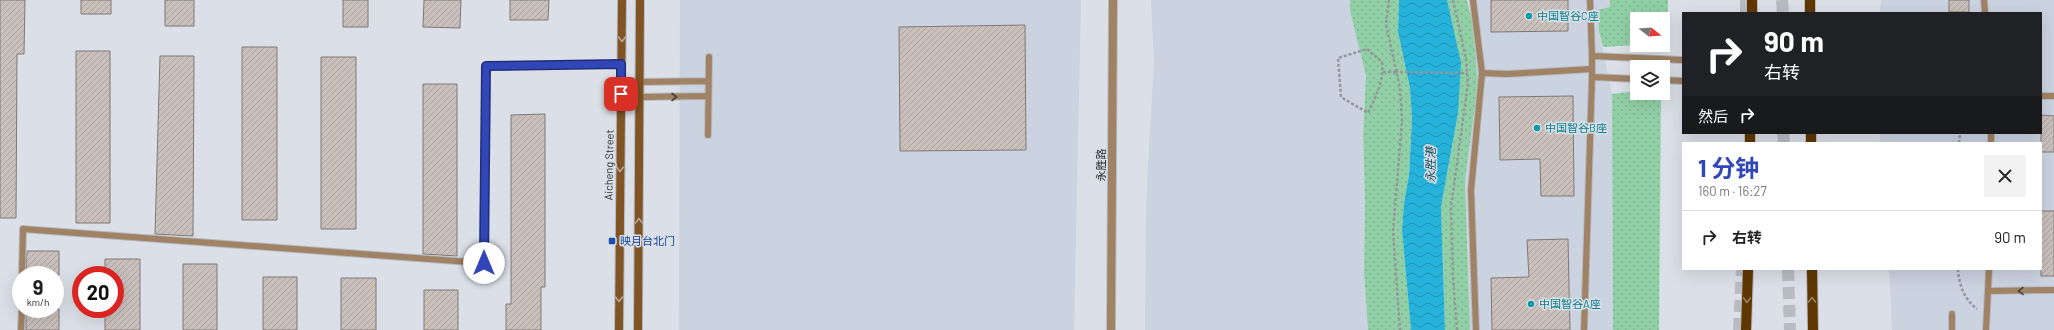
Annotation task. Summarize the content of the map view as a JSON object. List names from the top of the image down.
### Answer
{
  "streets": {
    "street": ["Aicheng Street", "永胜路"]
  },
  "water": ["永胜港"],
  "places": {
    "other": ["中国智谷C座", "中国智谷B座", "中国智谷A座"],
    "transit": ["映月台北门"]
  },
  "north": "right",
  "page": {
    "turn": ["90 m", "右转"],
    "then": "然后",
    "heading": ["1 分钟", "160 m · 16:27"],
    "list": [
      {
        "name": "右转",
        "value": "90 m"
      }
    ],
    "speed": "9 km/h",
    "limit": "20"
  }
}
